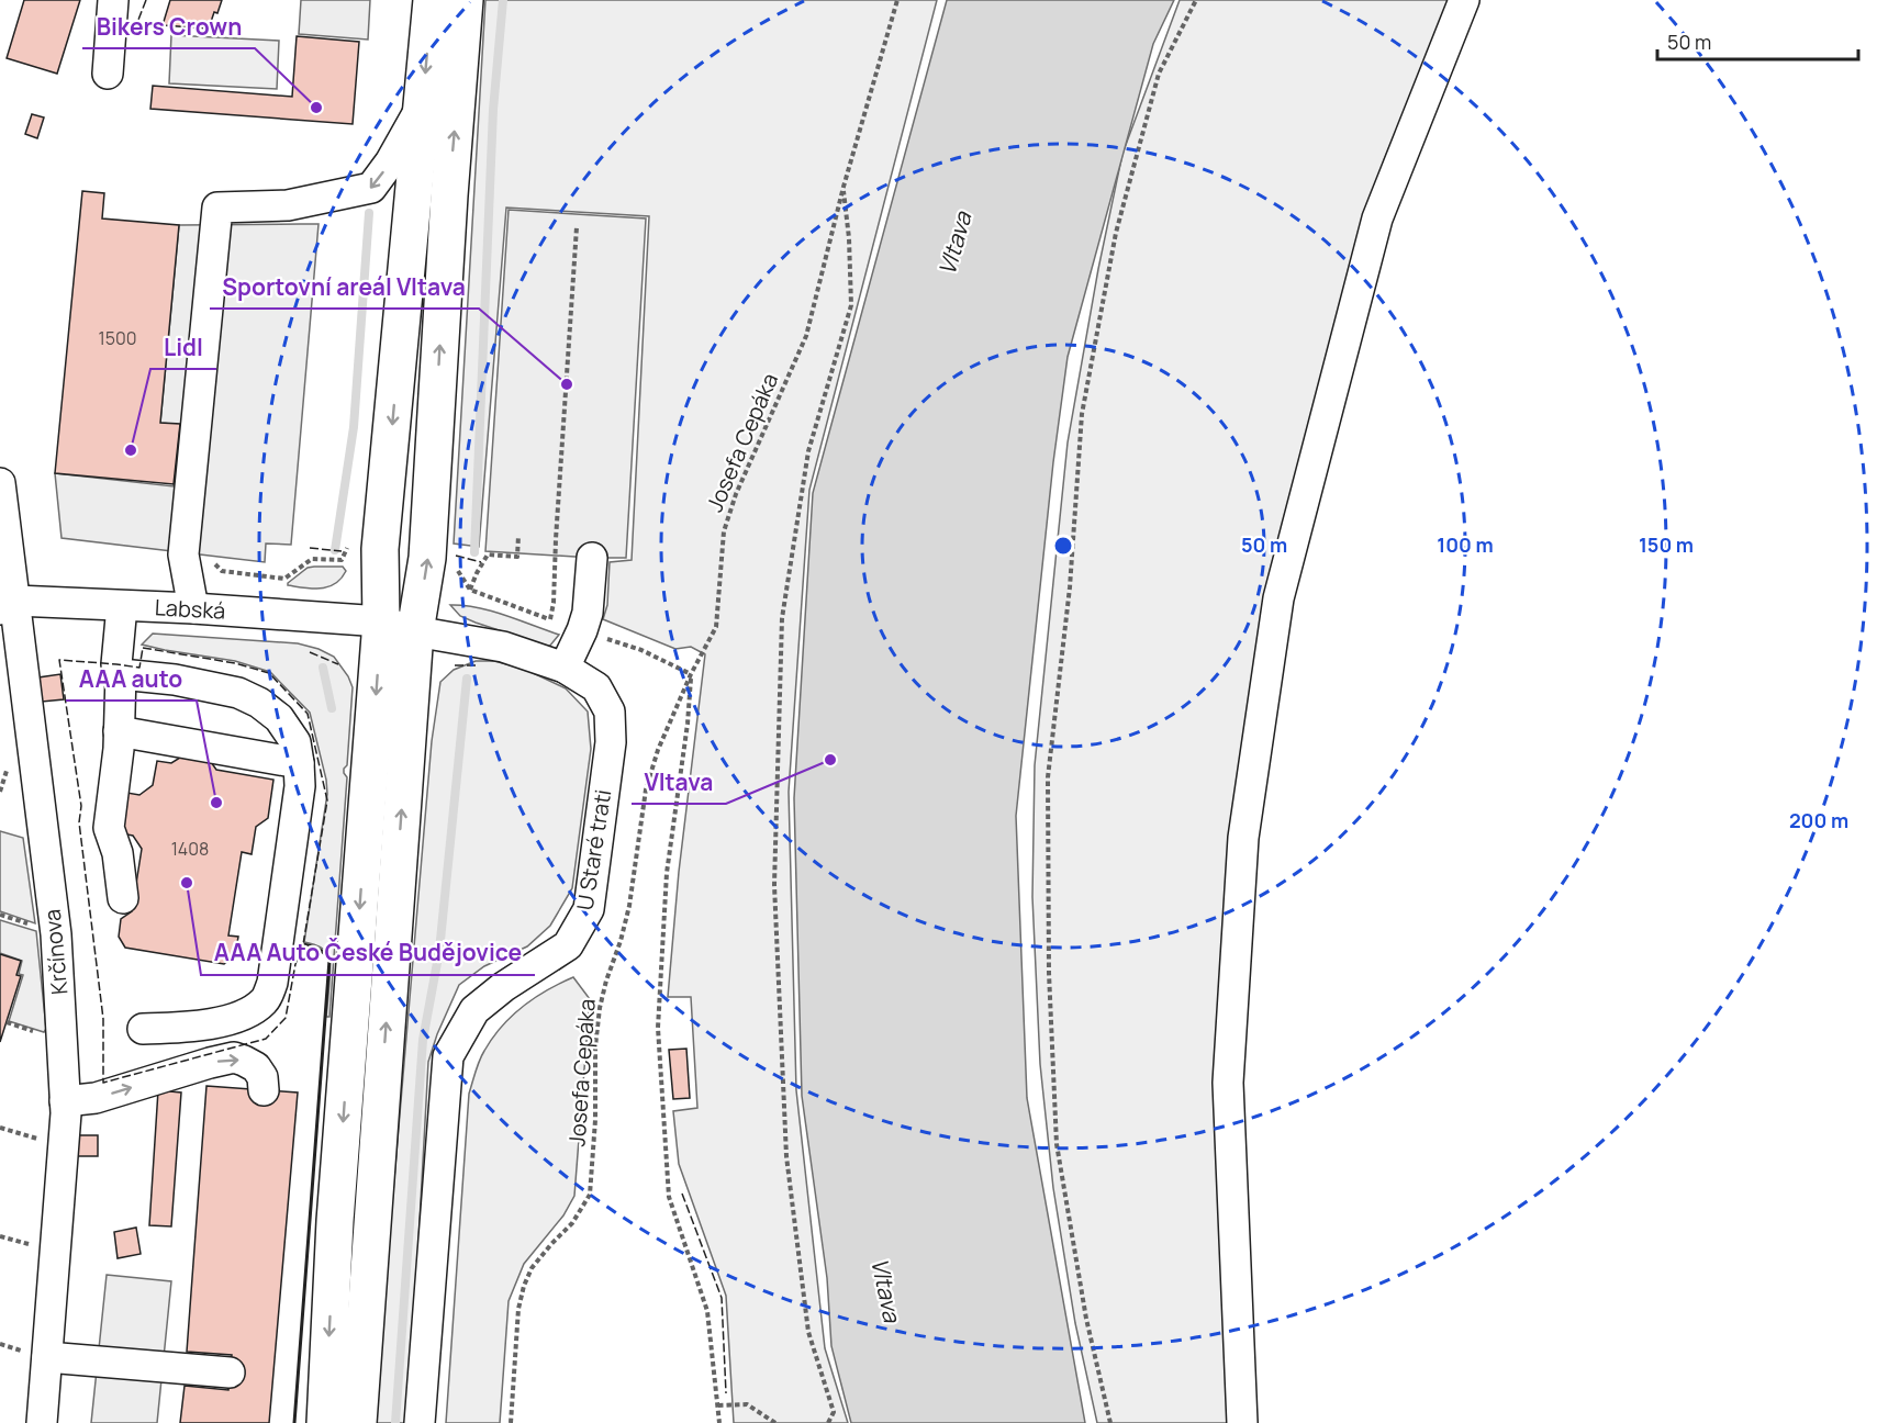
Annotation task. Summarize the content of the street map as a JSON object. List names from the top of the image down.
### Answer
{
  "streets": {
    "street": ["Labská", "U Staré trati", "Krčínova"],
    "path": ["Josefa Cepáka"]
  },
  "crossings": [
    ["Labská", "U Staré trati"],
    ["Labská", "Krčínova"]
  ],
  "water": ["Vltava"],
  "places": [
    "Bikers Crown",
    "Sportovní areál Vltava",
    "Lidl",
    "Vltava",
    "AAA auto",
    "AAA Auto České Budějovice"
  ],
  "house_numbers": ["1500", "1408"],
  "scale_bar": "50 m",
  "rings": [
    "50 m",
    "100 m",
    "150 m",
    "200 m"
  ]
}
